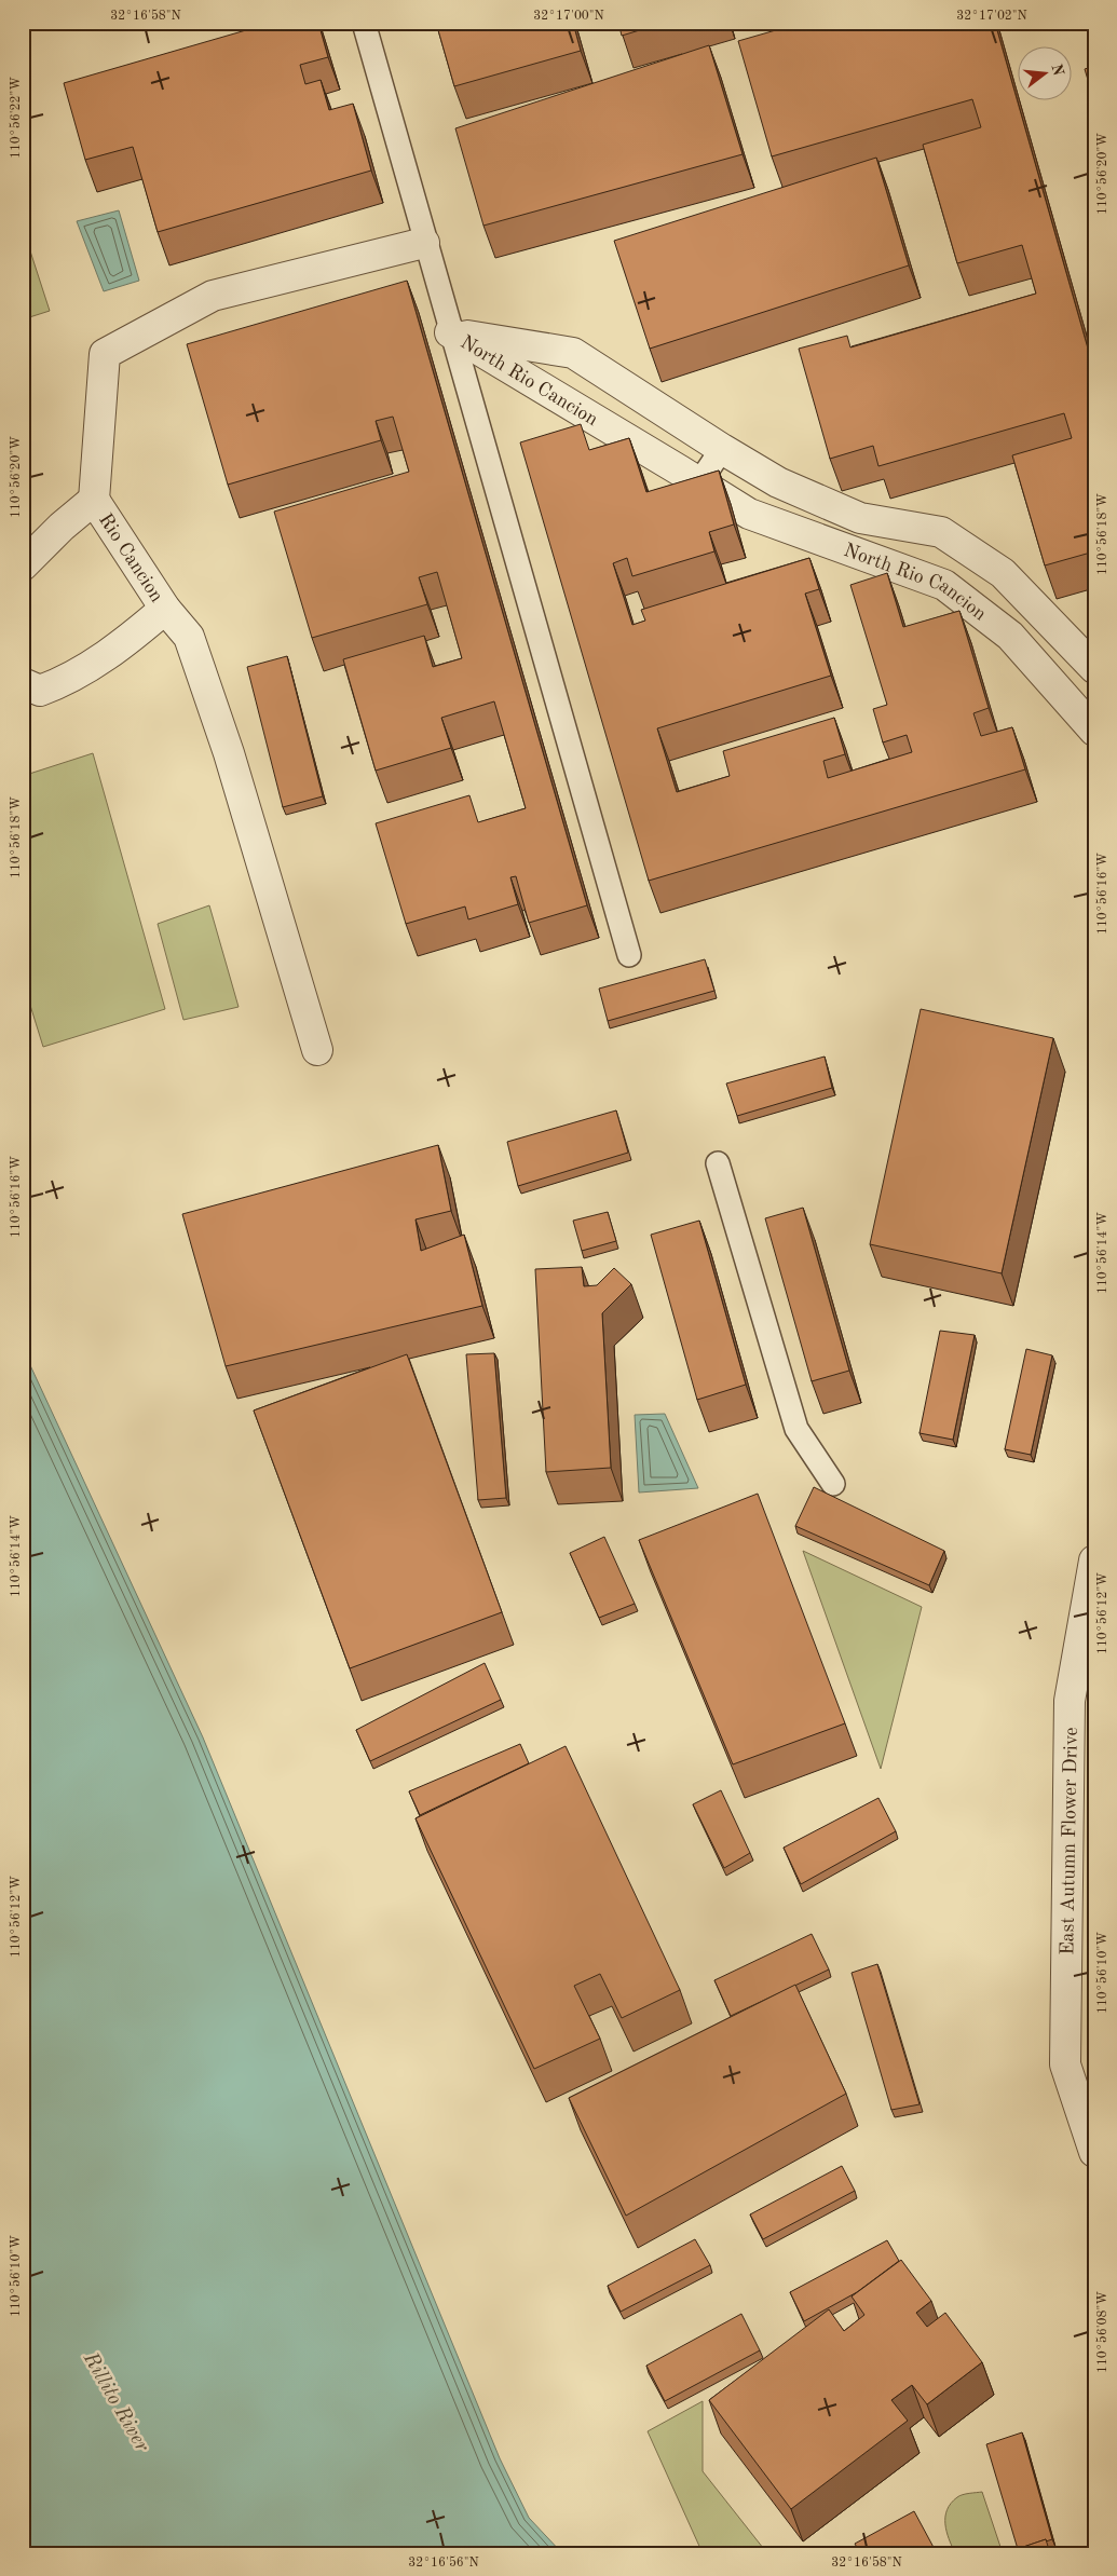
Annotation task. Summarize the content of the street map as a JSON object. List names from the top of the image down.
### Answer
{
  "streets": {
    "street": ["North Rio Cancion", "Rio Cancion", "East Autumn Flower Drive"]
  },
  "water": ["Rillito River"],
  "north": "right",
  "coordinates": [
    "32°16'58\"N",
    "32°17'00\"N",
    "32°17'02\"N",
    "110°56'22\"W",
    "110°56'20\"W",
    "110°56'18\"W",
    "110°56'16\"W",
    "110°56'14\"W",
    "110°56'12\"W",
    "110°56'10\"W",
    "110°56'08\"W",
    "32°16'56\"N"
  ]
}
